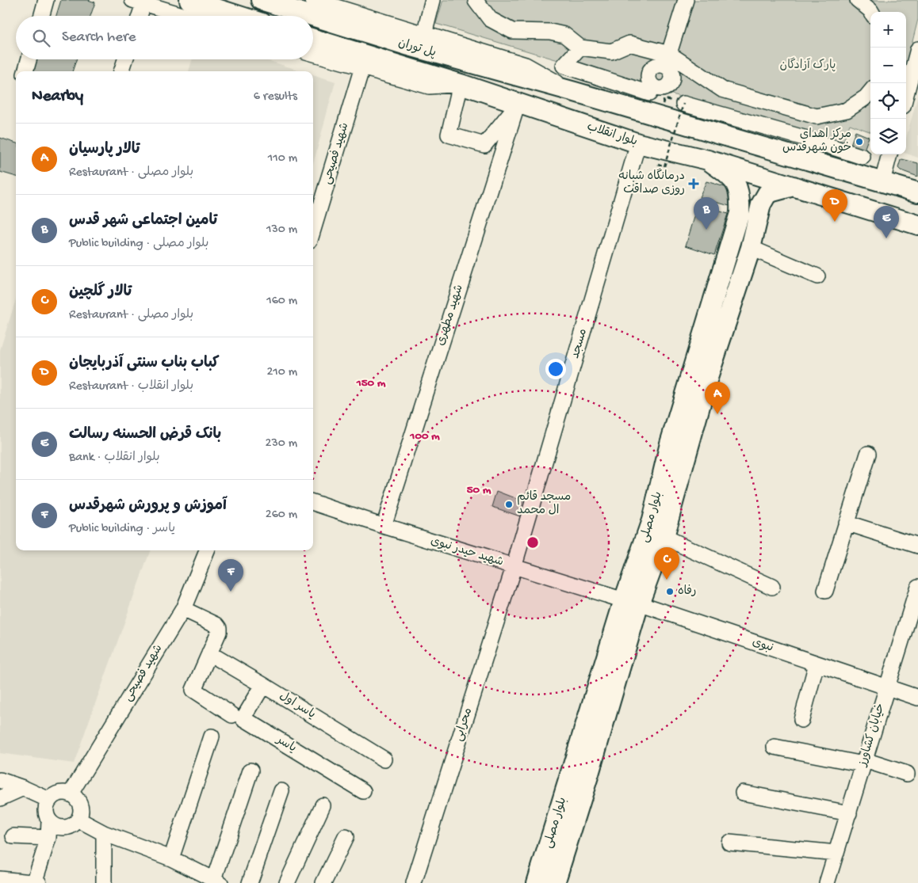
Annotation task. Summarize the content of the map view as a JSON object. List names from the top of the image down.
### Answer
{
  "streets": {
    "main road": ["پل توران", "بلوار انقلاب", "بلوار مصلی"],
    "street": [
      "شهید فصیحی",
      "شهید مطهری",
      "مسجد",
      "شهید حیدر نبوی",
      "نبوی",
      "یاسر اول",
      "محرابی",
      "خیابان کشاورز",
      "یاسر"
    ]
  },
  "crossings": [
    ["پل توران", "بلوار انقلاب"],
    ["بلوار انقلاب", "شهید فصیحی"],
    ["بلوار انقلاب", "شهید مطهری"],
    ["بلوار انقلاب", "مسجد"],
    ["بلوار انقلاب", "بلوار مصلی"],
    ["شهید مطهری", "شهید حیدر نبوی"],
    ["مسجد", "شهید حیدر نبوی"],
    ["مسجد", "محرابی"],
    ["بلوار مصلی", "شهید حیدر نبوی"],
    ["بلوار مصلی", "نبوی"],
    ["شهید حیدر نبوی", "نبوی"],
    ["شهید حیدر نبوی", "محرابی"],
    ["نبوی", "خیابان کشاورز"],
    ["یاسر اول", "یاسر"]
  ],
  "parks": ["پارک آزادگان"],
  "places": {
    "other": ["مرکز اهدای خون شهرقدس", "مسجد قائم ال محمد", "رفاه"],
    "health": ["درمانگاه شبانه روزی صداقت"]
  },
  "page": {
    "map_buttons": ["+", "−"],
    "search": "Search here",
    "heading": ["Nearby", "6 results"],
    "list": [
      {
        "mark": "A",
        "name": "تالار پارسیان",
        "note": "Restaurant · بلوار مصلی",
        "value": "110 m"
      },
      {
        "mark": "B",
        "name": "تامین اجتماعی شهر قدس",
        "note": "Public building · بلوار مصلی",
        "value": "130 m"
      },
      {
        "mark": "C",
        "name": "تالار گلچین",
        "note": "Restaurant · بلوار مصلی",
        "value": "160 m"
      },
      {
        "mark": "D",
        "name": "کباب بناب سنتی آذربایجان",
        "note": "Restaurant · بلوار انقلاب",
        "value": "210 m"
      },
      {
        "mark": "E",
        "name": "بانک قرض الحسنه رسالت",
        "note": "Bank · بلوار انقلاب",
        "value": "230 m"
      },
      {
        "mark": "F",
        "name": "آموزش و پرورش شهرقدس",
        "note": "Public building · یاسر",
        "value": "260 m"
      }
    ],
    "pins": [
      "D",
      "B",
      "E",
      "A",
      "C",
      "F"
    ]
  },
  "rings": ["150 m", "100 m", "50 m"]
}
